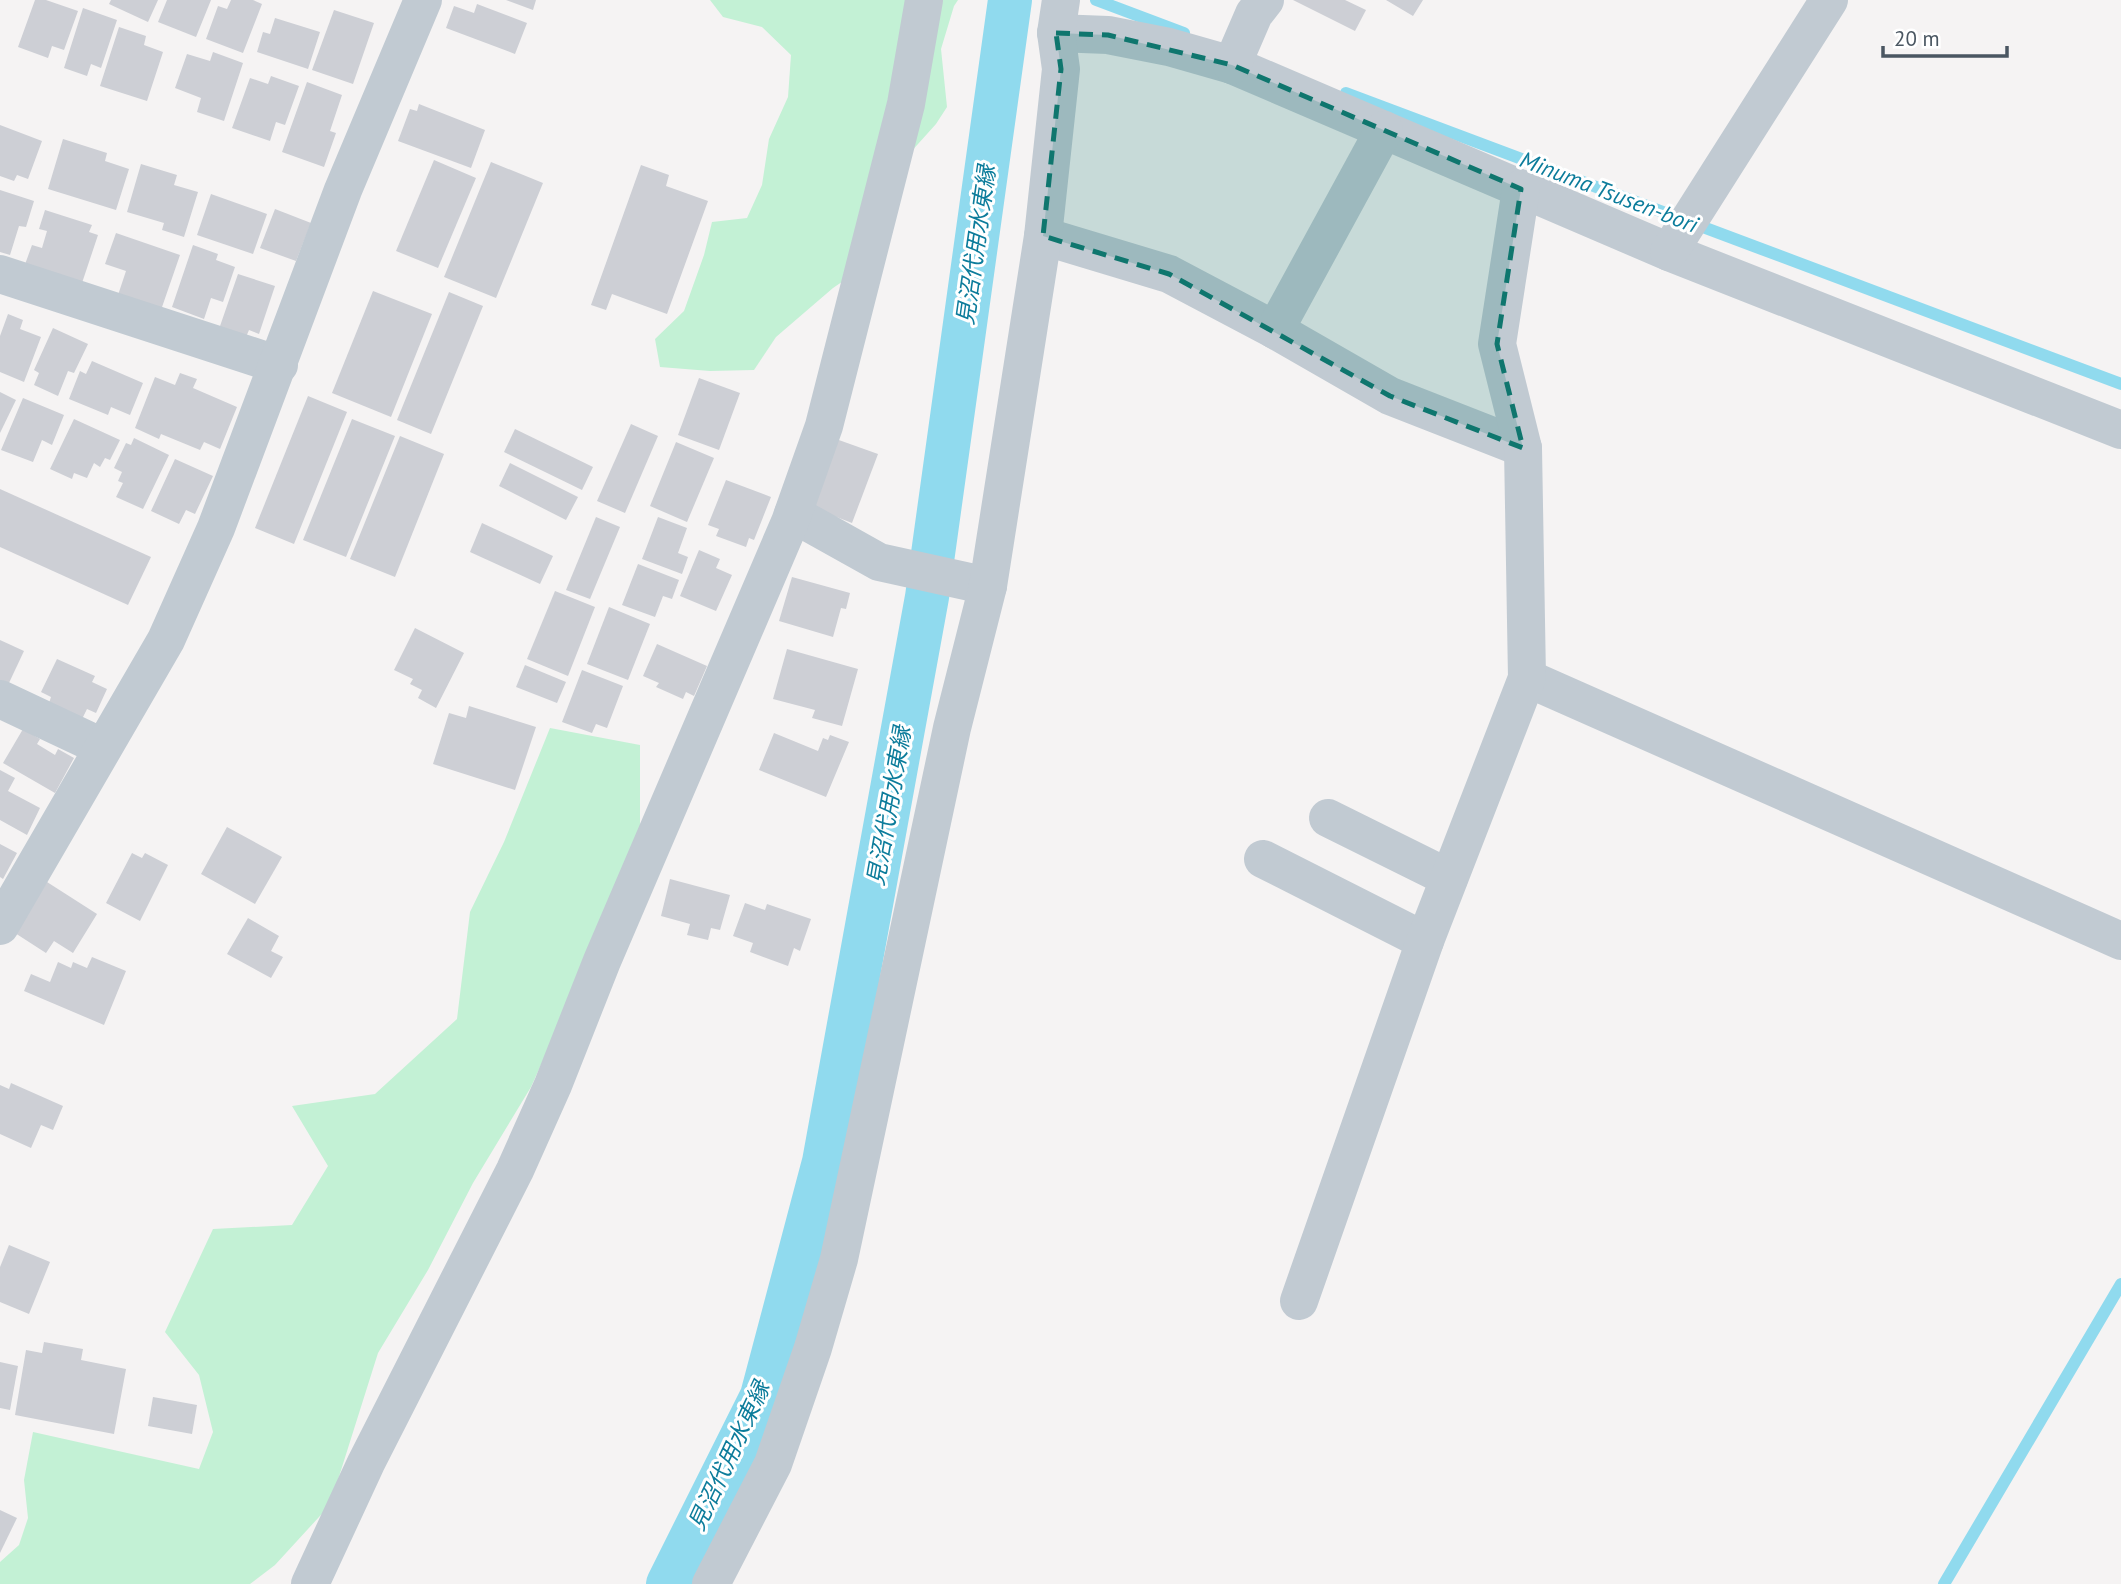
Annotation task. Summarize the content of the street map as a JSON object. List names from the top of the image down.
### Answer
{
  "water": ["Minuma Tsusen-bori", "見沼代用水東縁"],
  "scale_bar": "20 m"
}
